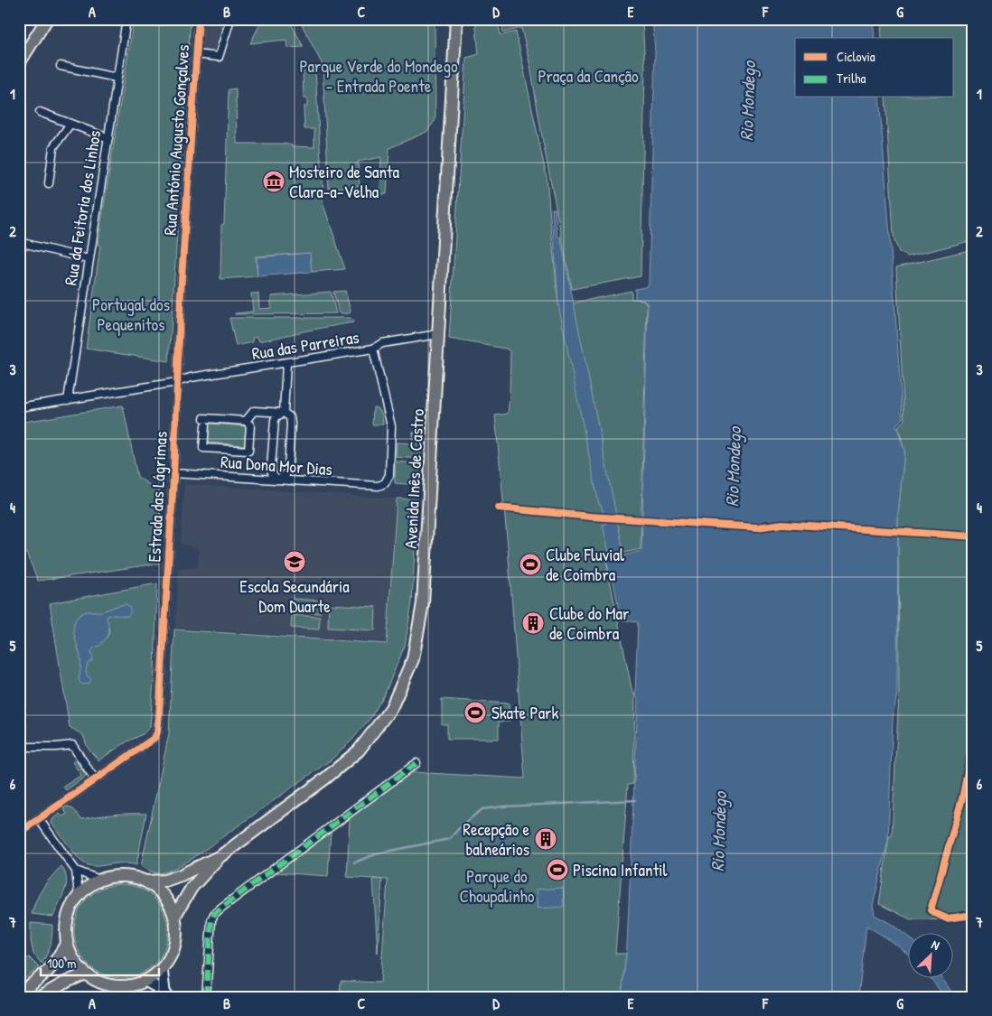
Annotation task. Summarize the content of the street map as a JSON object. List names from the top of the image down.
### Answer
{
  "streets": {
    "main road": ["Avenida Inês de Castro"],
    "street": [
      "Rua António Augusto Gonçalves",
      "Rua da Feitoria dos Linhos",
      "Rua das Parreiras",
      "Rua Dona Mor Dias",
      "Estrada das Lágrimas"
    ]
  },
  "crossings": [
    ["Rua António Augusto Gonçalves", "Estrada das Lágrimas"],
    ["Rua da Feitoria dos Linhos", "Rua das Parreiras"],
    ["Rua das Parreiras", "Rua Dona Mor Dias"],
    ["Rua das Parreiras", "Avenida Inês de Castro"],
    ["Rua das Parreiras", "Estrada das Lágrimas"],
    ["Rua Dona Mor Dias", "Estrada das Lágrimas"]
  ],
  "water": ["Rio Mondego"],
  "parks": [
    "Parque Verde do Mondego - Entrada Poente",
    "Praça da Canção",
    "Portugal dos Pequenitos",
    "Parque do Choupalinho"
  ],
  "places": {
    "museum": ["Mosteiro de Santa Clara-a-Velha"],
    "school or university": ["Escola Secundária Dom Duarte"],
    "sports": ["Clube Fluvial de Coimbra", "Skate Park", "Piscina Infantil"],
    "building": ["Clube do Mar de Coimbra", "Recepção e balneários"]
  },
  "legend": ["Ciclovia", "Trilha"],
  "scale_bar": "100 m",
  "north": "top right",
  "grid": {
    "columns": [
      "A",
      "B",
      "C",
      "D",
      "E",
      "F",
      "G"
    ],
    "rows": [
      "1",
      "2",
      "3",
      "4",
      "5",
      "6",
      "7"
    ]
  }
}
